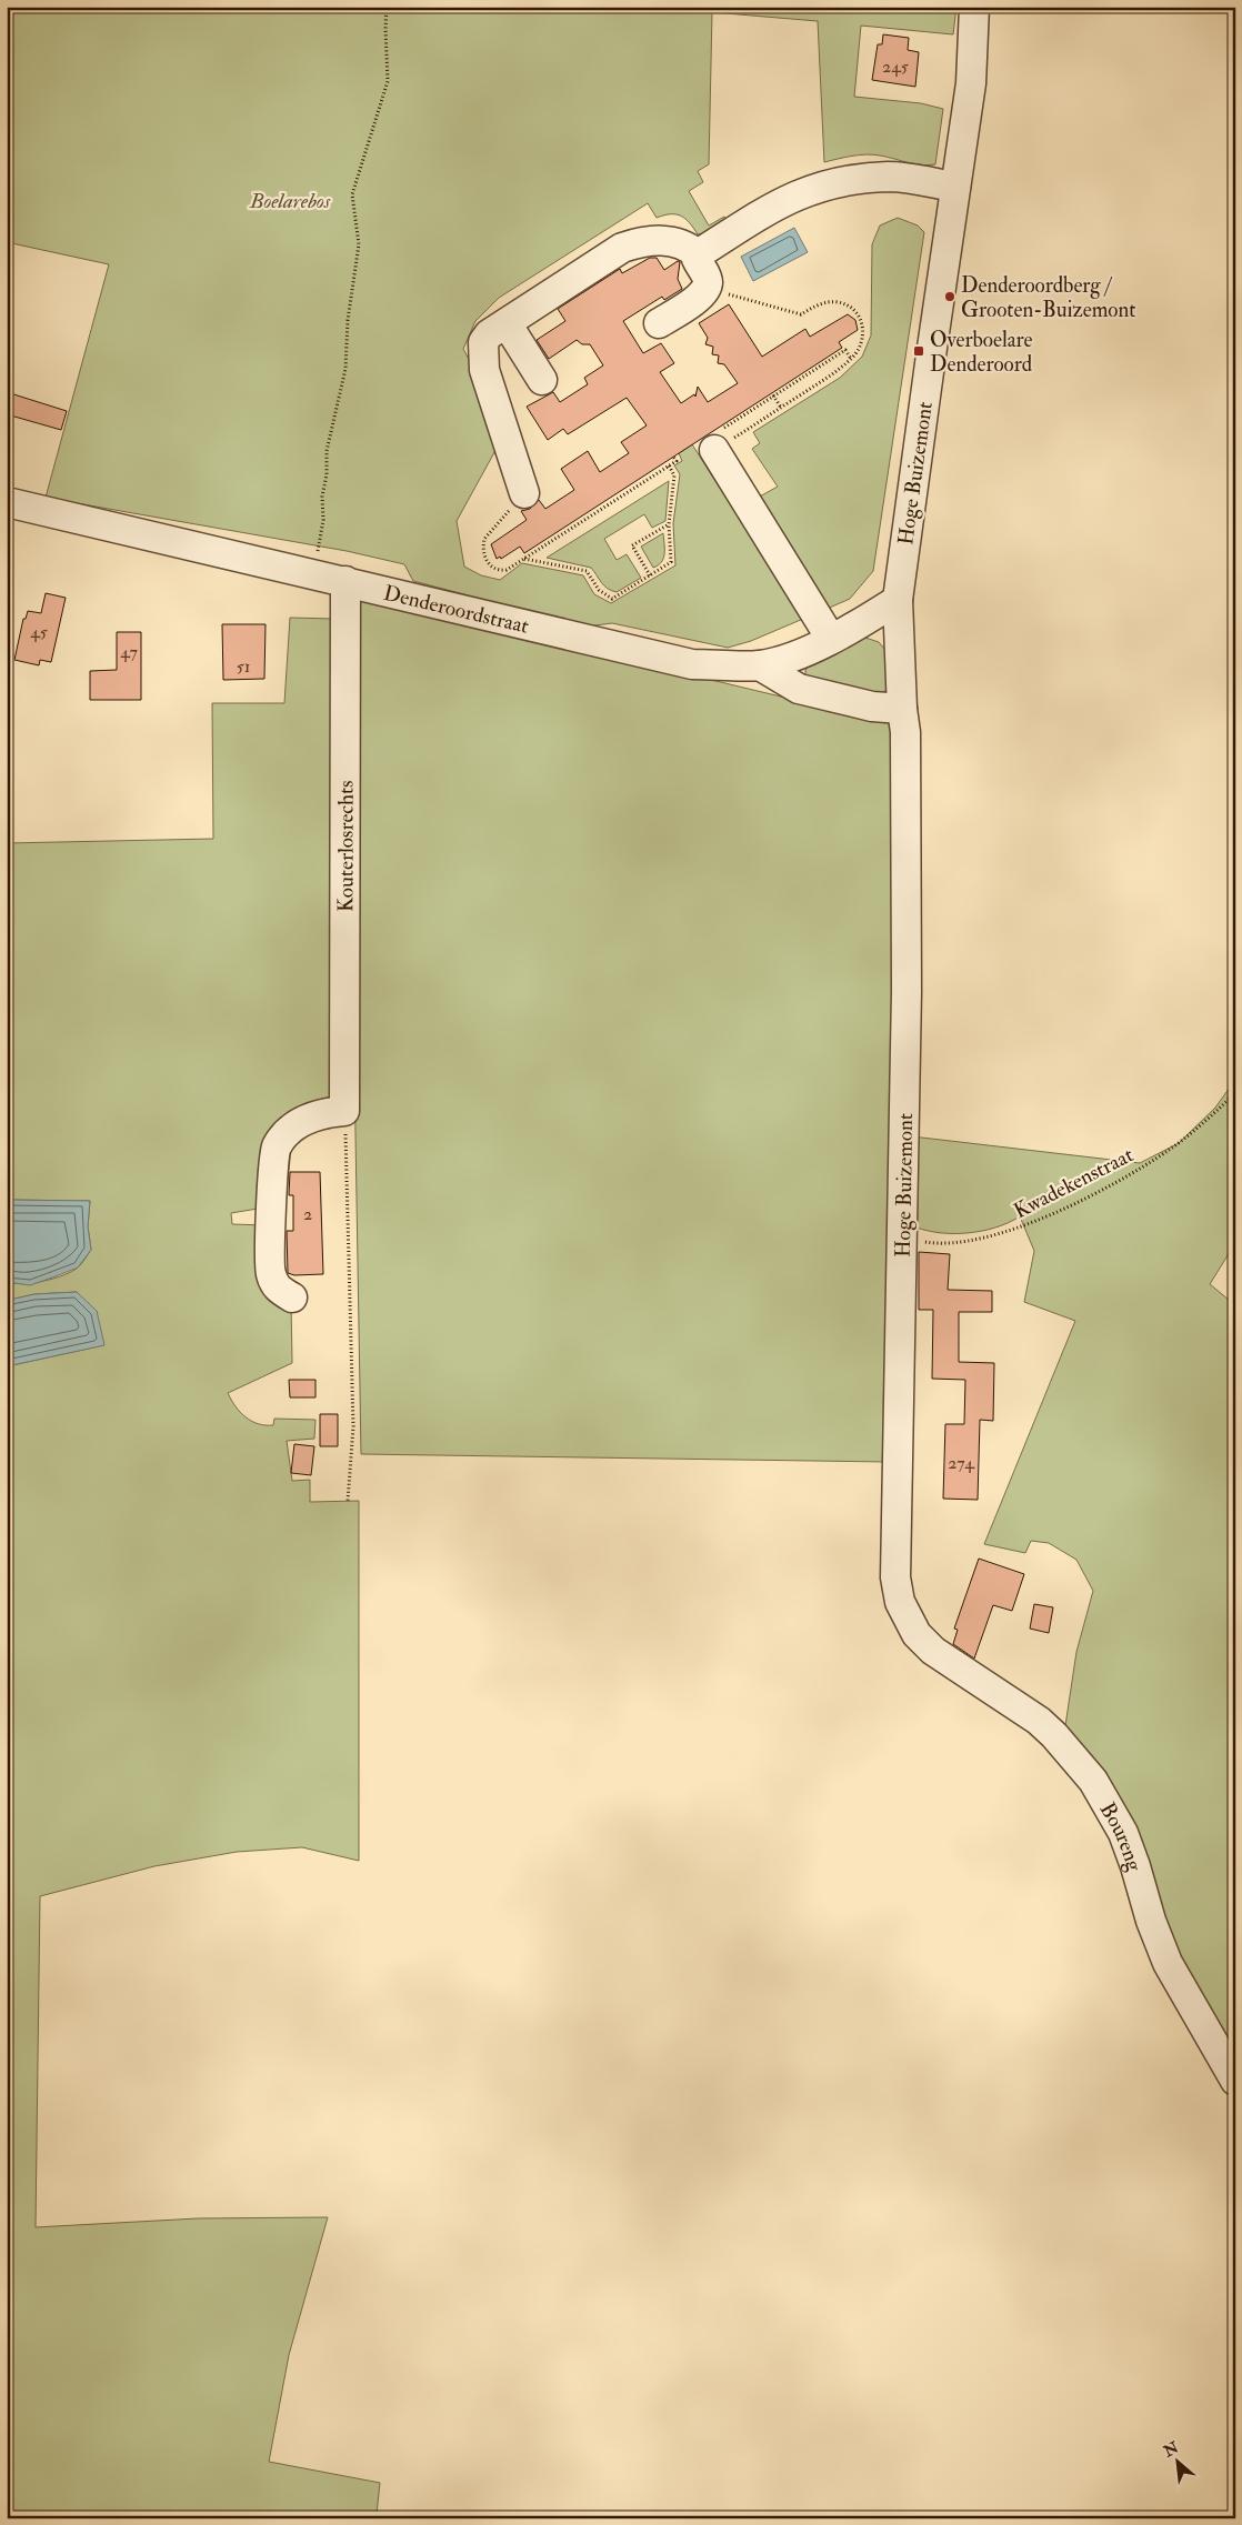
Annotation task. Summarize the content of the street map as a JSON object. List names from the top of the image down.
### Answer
{
  "streets": {
    "street": [
      "Hoge Buizemont",
      "Denderoordstraat",
      "Kouterlosrechts",
      "Boureng"
    ],
    "path": ["Kwadekenstraat"]
  },
  "crossings": [
    ["Hoge Buizemont", "Denderoordstraat"],
    ["Hoge Buizemont", "Kwadekenstraat"],
    ["Hoge Buizemont", "Boureng"],
    ["Denderoordstraat", "Kouterlosrechts"]
  ],
  "parks": ["Boelarebos"],
  "places": {
    "other": ["Denderoordberg / Grooten-Buizemont"],
    "transit": ["Overboelare Denderoord"]
  },
  "house_numbers": [
    "245",
    "45",
    "47",
    "51",
    "2",
    "274"
  ],
  "north": "top left"
}
